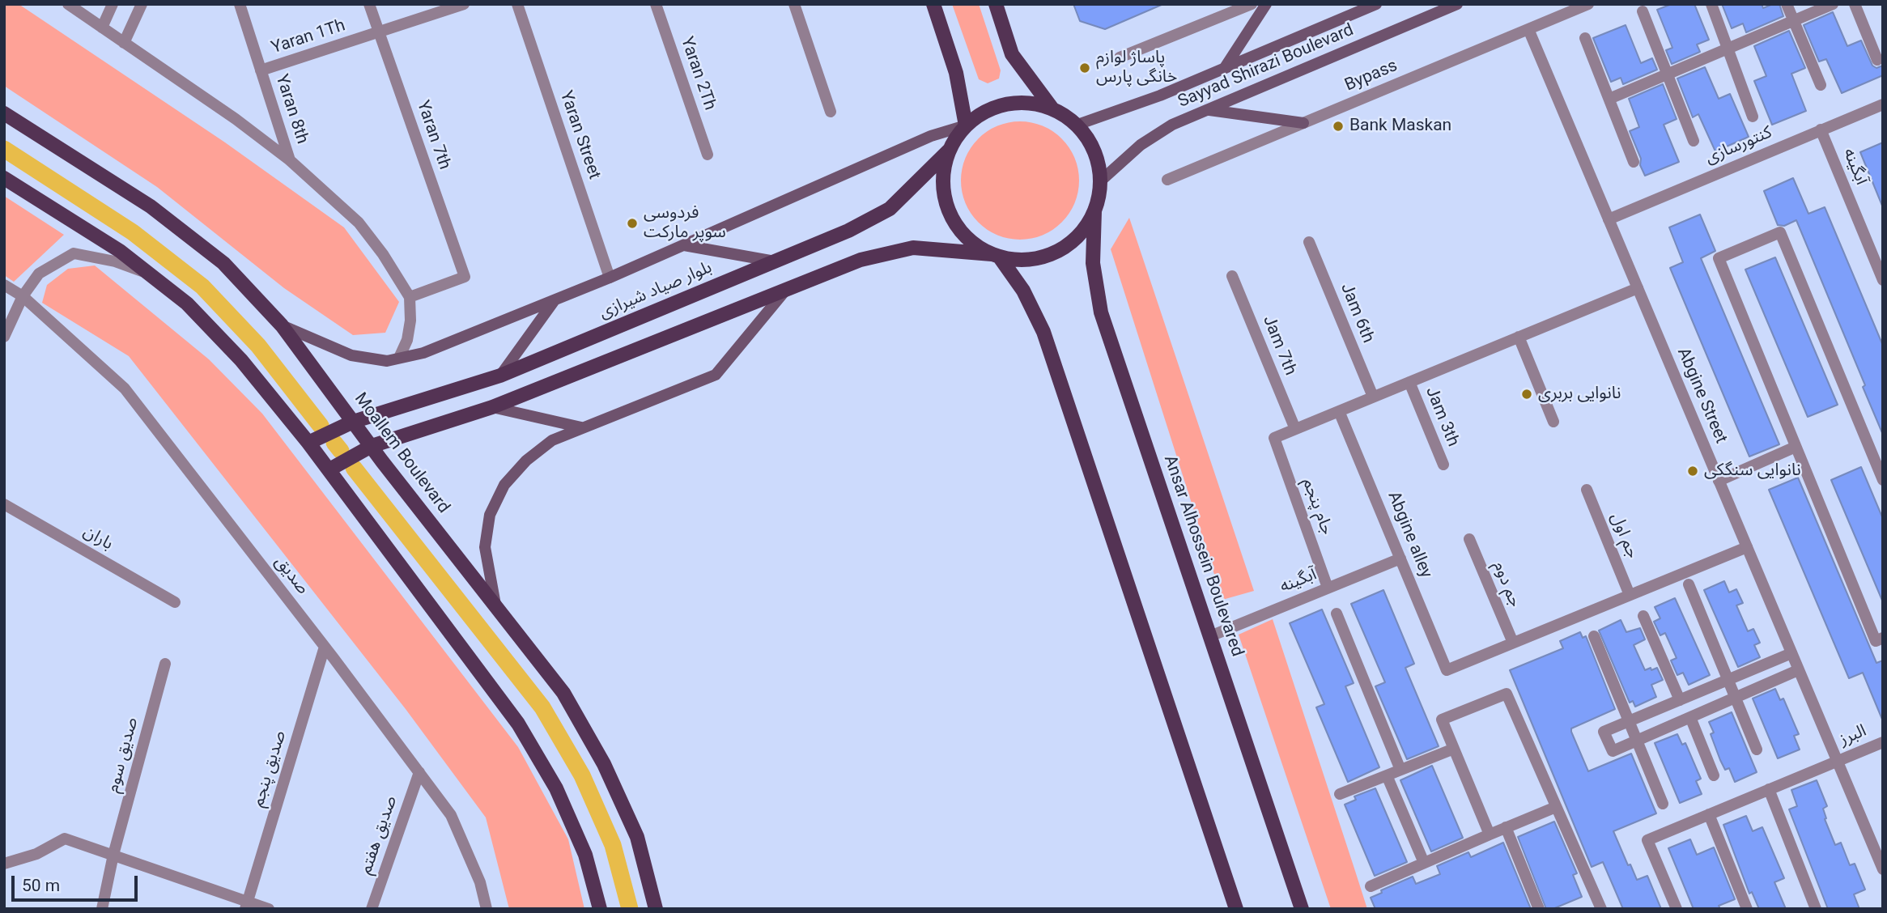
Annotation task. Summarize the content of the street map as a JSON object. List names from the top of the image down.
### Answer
{
  "streets": {
    "main road": [
      "Sayyad Shirazi Boulevard",
      "بلوار صیاد شیرازی",
      "Moallem Boulevard",
      "Ansar Alhossein Boulevared"
    ],
    "street": [
      "Yaran 1Th",
      "Yaran 2Th",
      "Bypass",
      "Yaran 8th",
      "Yaran 7th",
      "Yaran Street",
      "کنتورسازی",
      "آبگینه",
      "Jam 6th",
      "Jam 7th",
      "Abgine Street",
      "Jam 3th",
      "جام پنجم",
      "Abgine alley",
      "جم اول",
      "باران",
      "صدیق",
      "جم دوم",
      "البرز",
      "صدیق سوم",
      "صدیق پنجم",
      "صدیق هفتم"
    ]
  },
  "crossings": [
    ["Yaran 1Th", "Yaran 8th"],
    ["Yaran 1Th", "Yaran 7th"],
    ["Sayyad Shirazi Boulevard", "بلوار صیاد شیرازی"],
    ["Sayyad Shirazi Boulevard", "Ansar Alhossein Boulevared"],
    ["Bypass", "Abgine Street"],
    ["کنتورسازی", "آبگینه"],
    ["کنتورسازی", "Abgine Street"],
    ["آبگینه", "جام پنجم"],
    ["آبگینه", "Abgine alley"],
    ["آبگینه", "Ansar Alhossein Boulevared"],
    ["بلوار صیاد شیرازی", "Moallem Boulevard"],
    ["بلوار صیاد شیرازی", "Ansar Alhossein Boulevared"],
    ["Jam 7th", "جام پنجم"],
    ["Abgine Street", "Abgine alley"],
    ["Abgine Street", "البرز"],
    ["Abgine alley", "جم اول"],
    ["Abgine alley", "جم دوم"],
    ["صدیق", "صدیق پنجم"],
    ["صدیق", "صدیق هفتم"]
  ],
  "places": [
    "پاساژ لوازم خانگی پارس",
    "Bank Maskan",
    "فردوسی سوپر مارکت",
    "نانوایی بربری",
    "نانوایی سنگکی"
  ],
  "scale_bar": "50 m"
}
